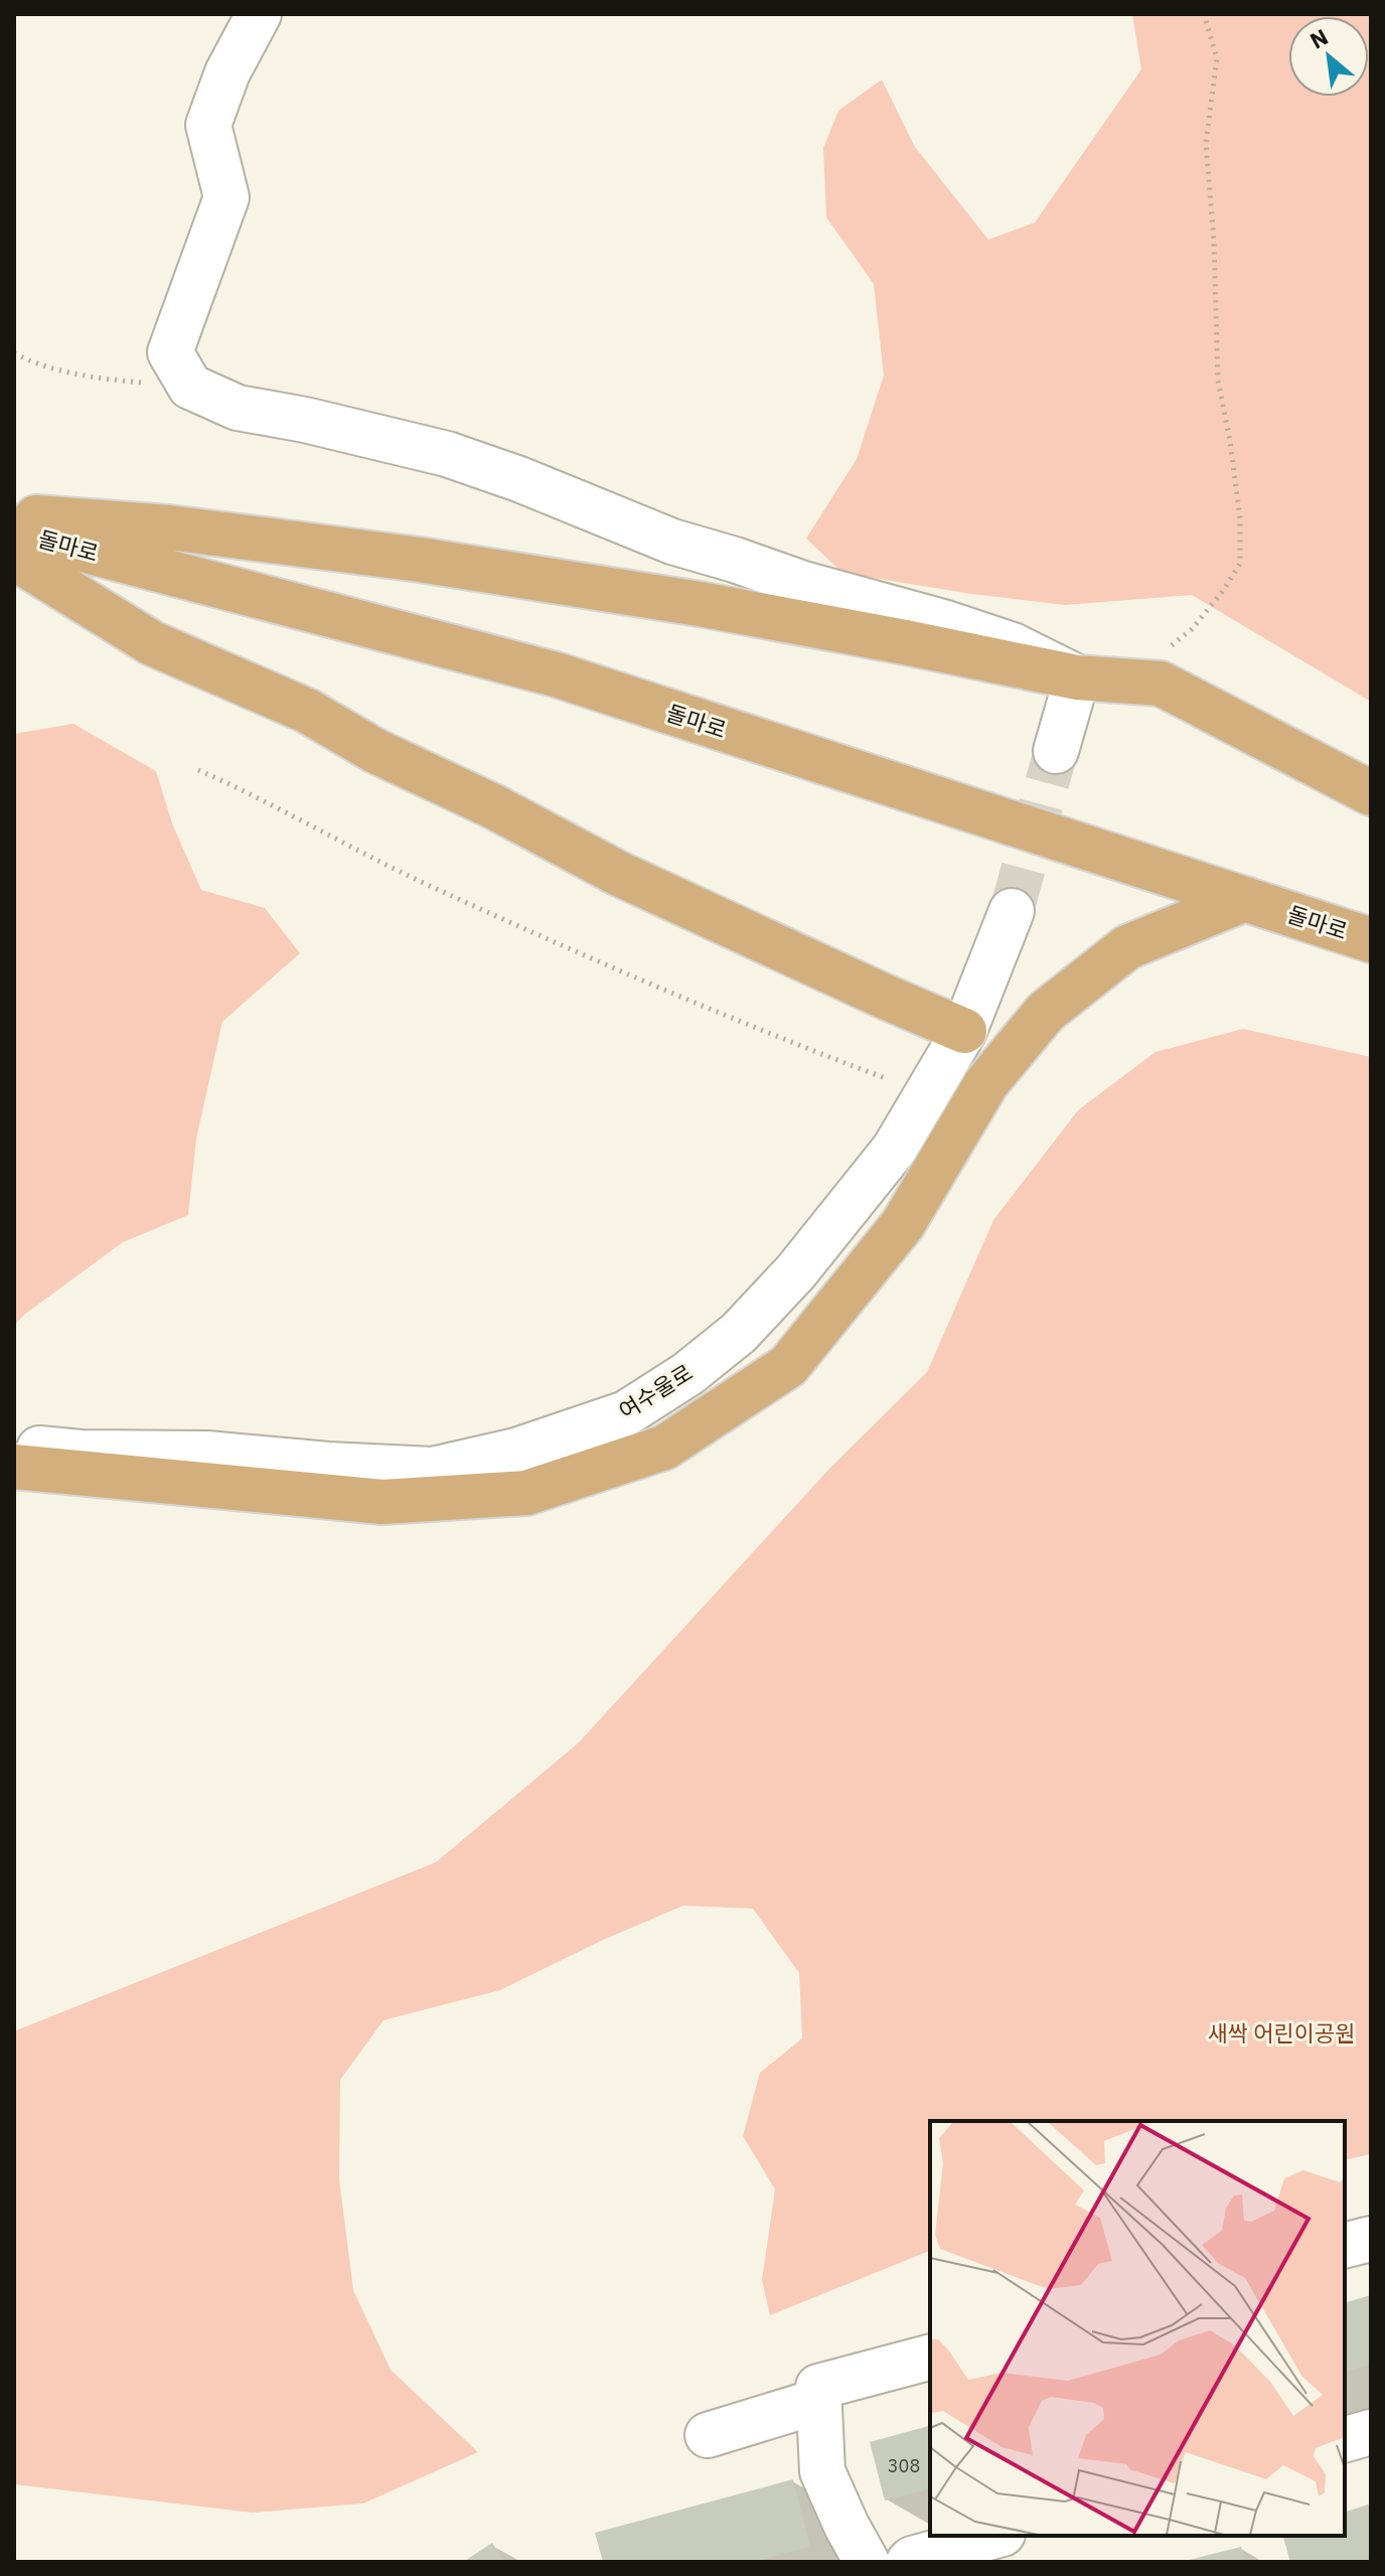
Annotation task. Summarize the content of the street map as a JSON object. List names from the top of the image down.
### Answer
{
  "streets": {
    "main road": ["돌마로"],
    "street": ["여수울로"]
  },
  "parks": ["새싹 어린이공원"],
  "house_numbers": ["308"],
  "north": "top left"
}
